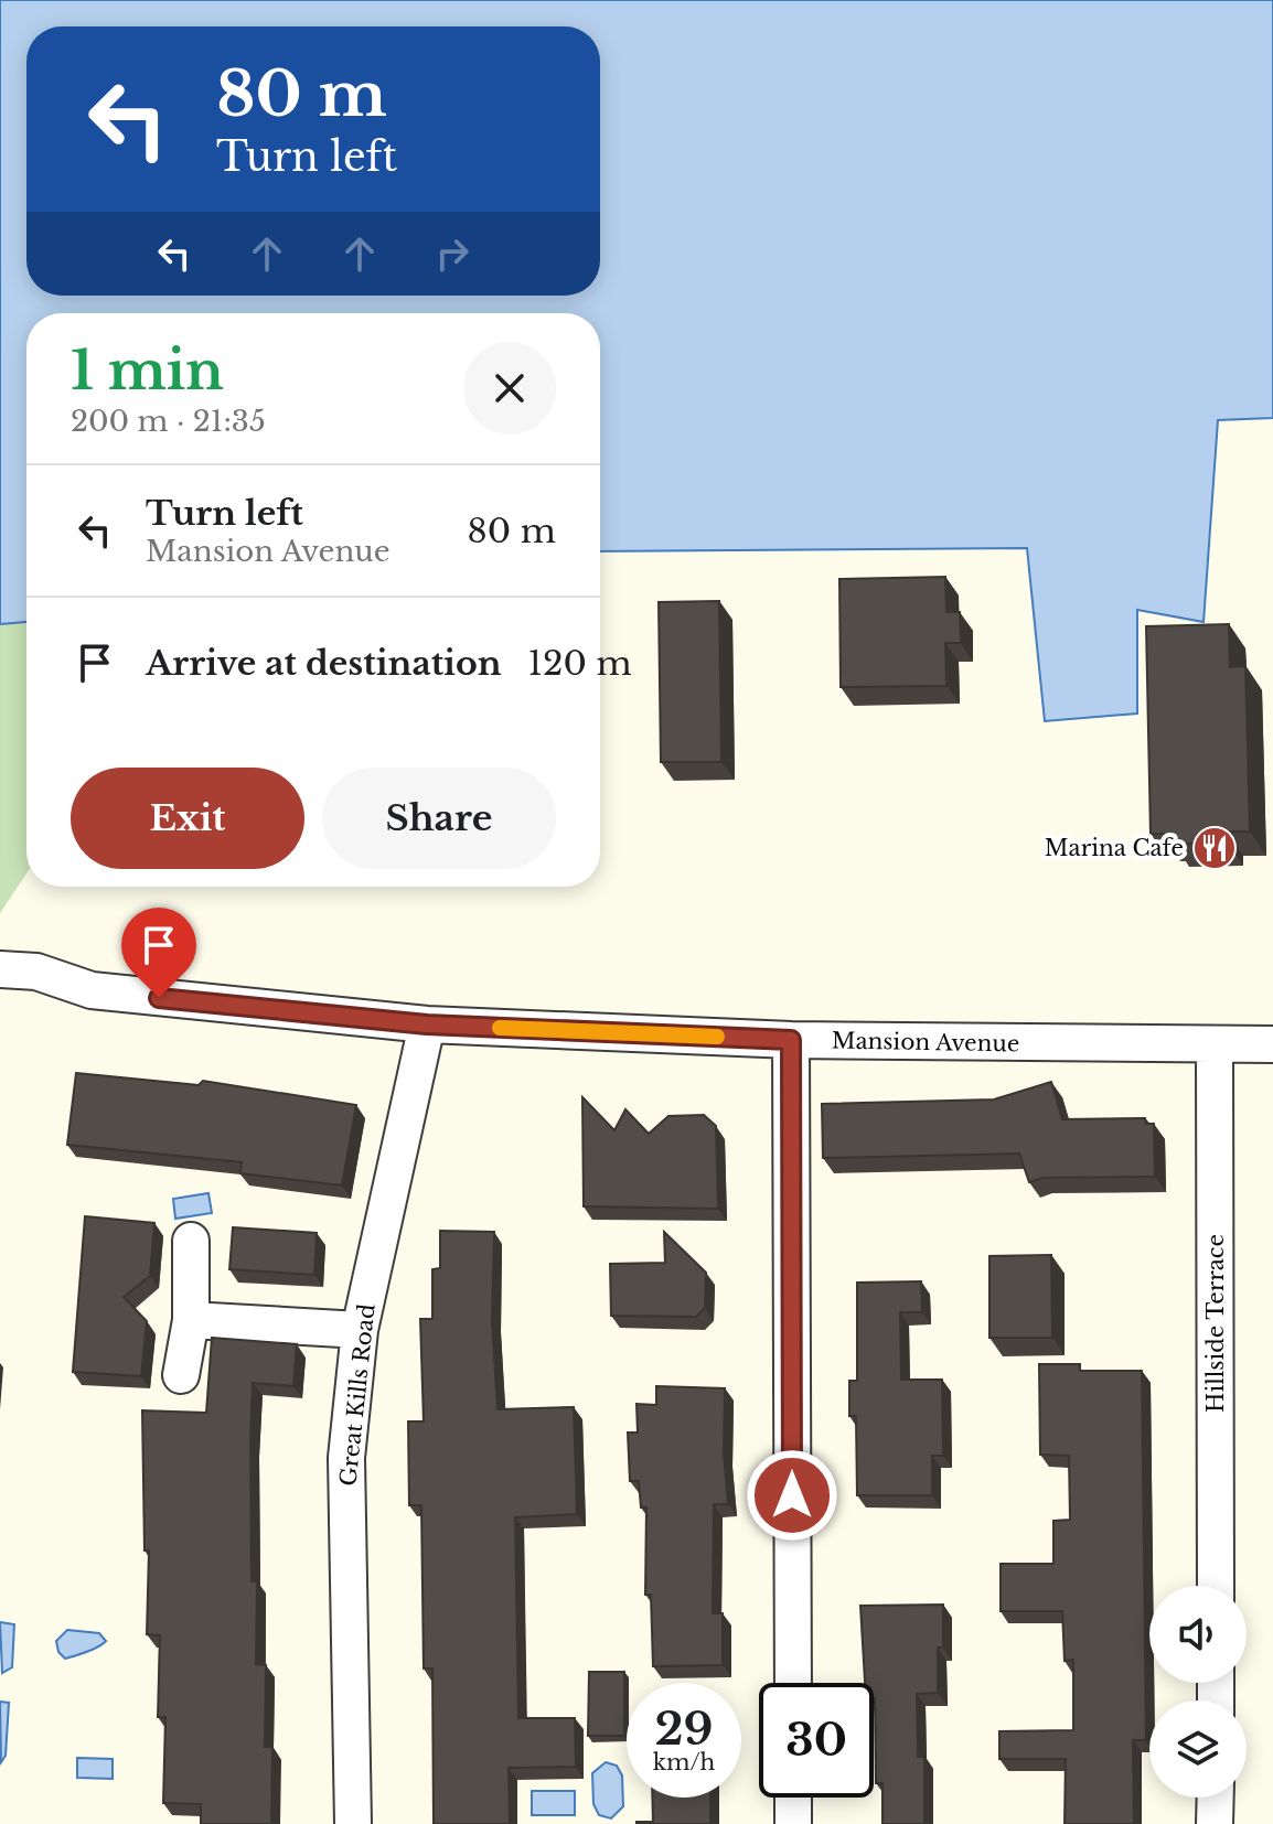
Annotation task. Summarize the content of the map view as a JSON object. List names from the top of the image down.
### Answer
{
  "streets": {
    "street": ["Mansion Avenue", "Hillside Terrace", "Great Kills Road"]
  },
  "crossings": [
    ["Mansion Avenue", "Hillside Terrace"],
    ["Mansion Avenue", "Great Kills Road"]
  ],
  "places": {
    "restaurant": ["Marina Cafe"]
  },
  "page": {
    "turn": ["80 m", "Turn left"],
    "heading": ["1 min", "200 m · 21:35"],
    "list": [
      {
        "name": "Turn left",
        "note": "Mansion Avenue",
        "value": "80 m"
      },
      {
        "name": "Arrive at destination",
        "value": "120 m"
      }
    ],
    "buttons": ["Exit", "Share"],
    "speed": "29 km/h",
    "limit": "30"
  }
}
